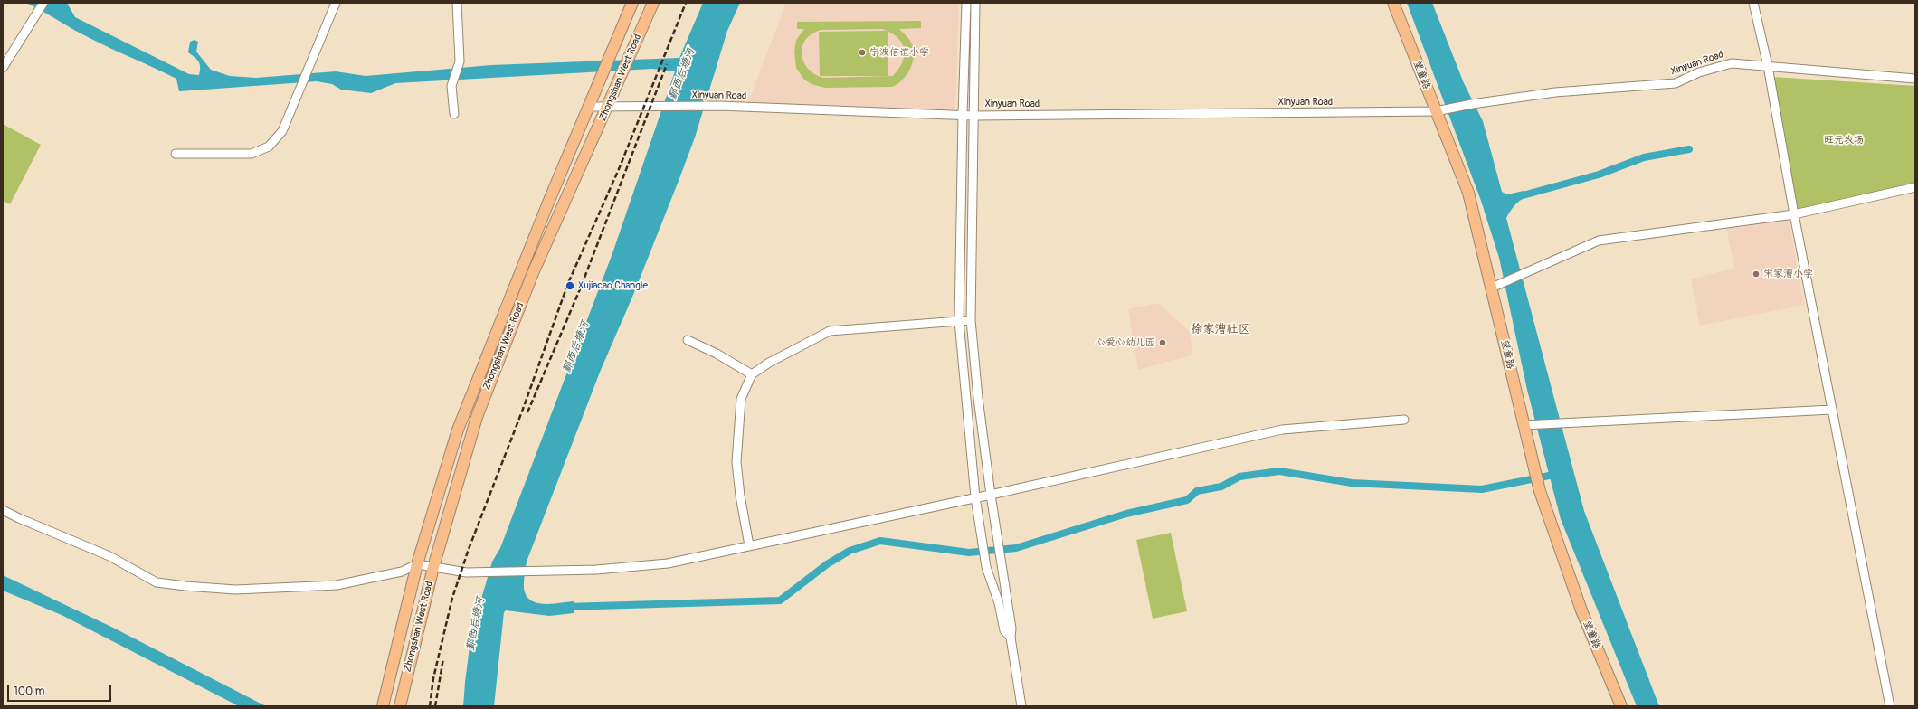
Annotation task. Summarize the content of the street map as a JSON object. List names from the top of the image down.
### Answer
{
  "streets": {
    "main road": ["望童路", "Zhongshan West Road"],
    "street": ["Xinyuan Road"]
  },
  "crossings": [
    ["Xinyuan Road", "望童路"],
    ["Xinyuan Road", "Zhongshan West Road"]
  ],
  "districts": ["徐家漕社区"],
  "water": ["鄞西后塘河"],
  "parks": ["旺元农场"],
  "places": [
    "宁波信谊小学",
    "宋家漕小学",
    "Xujiacao Changle",
    "心爱心幼儿园"
  ],
  "scale_bar": "100 m"
}
